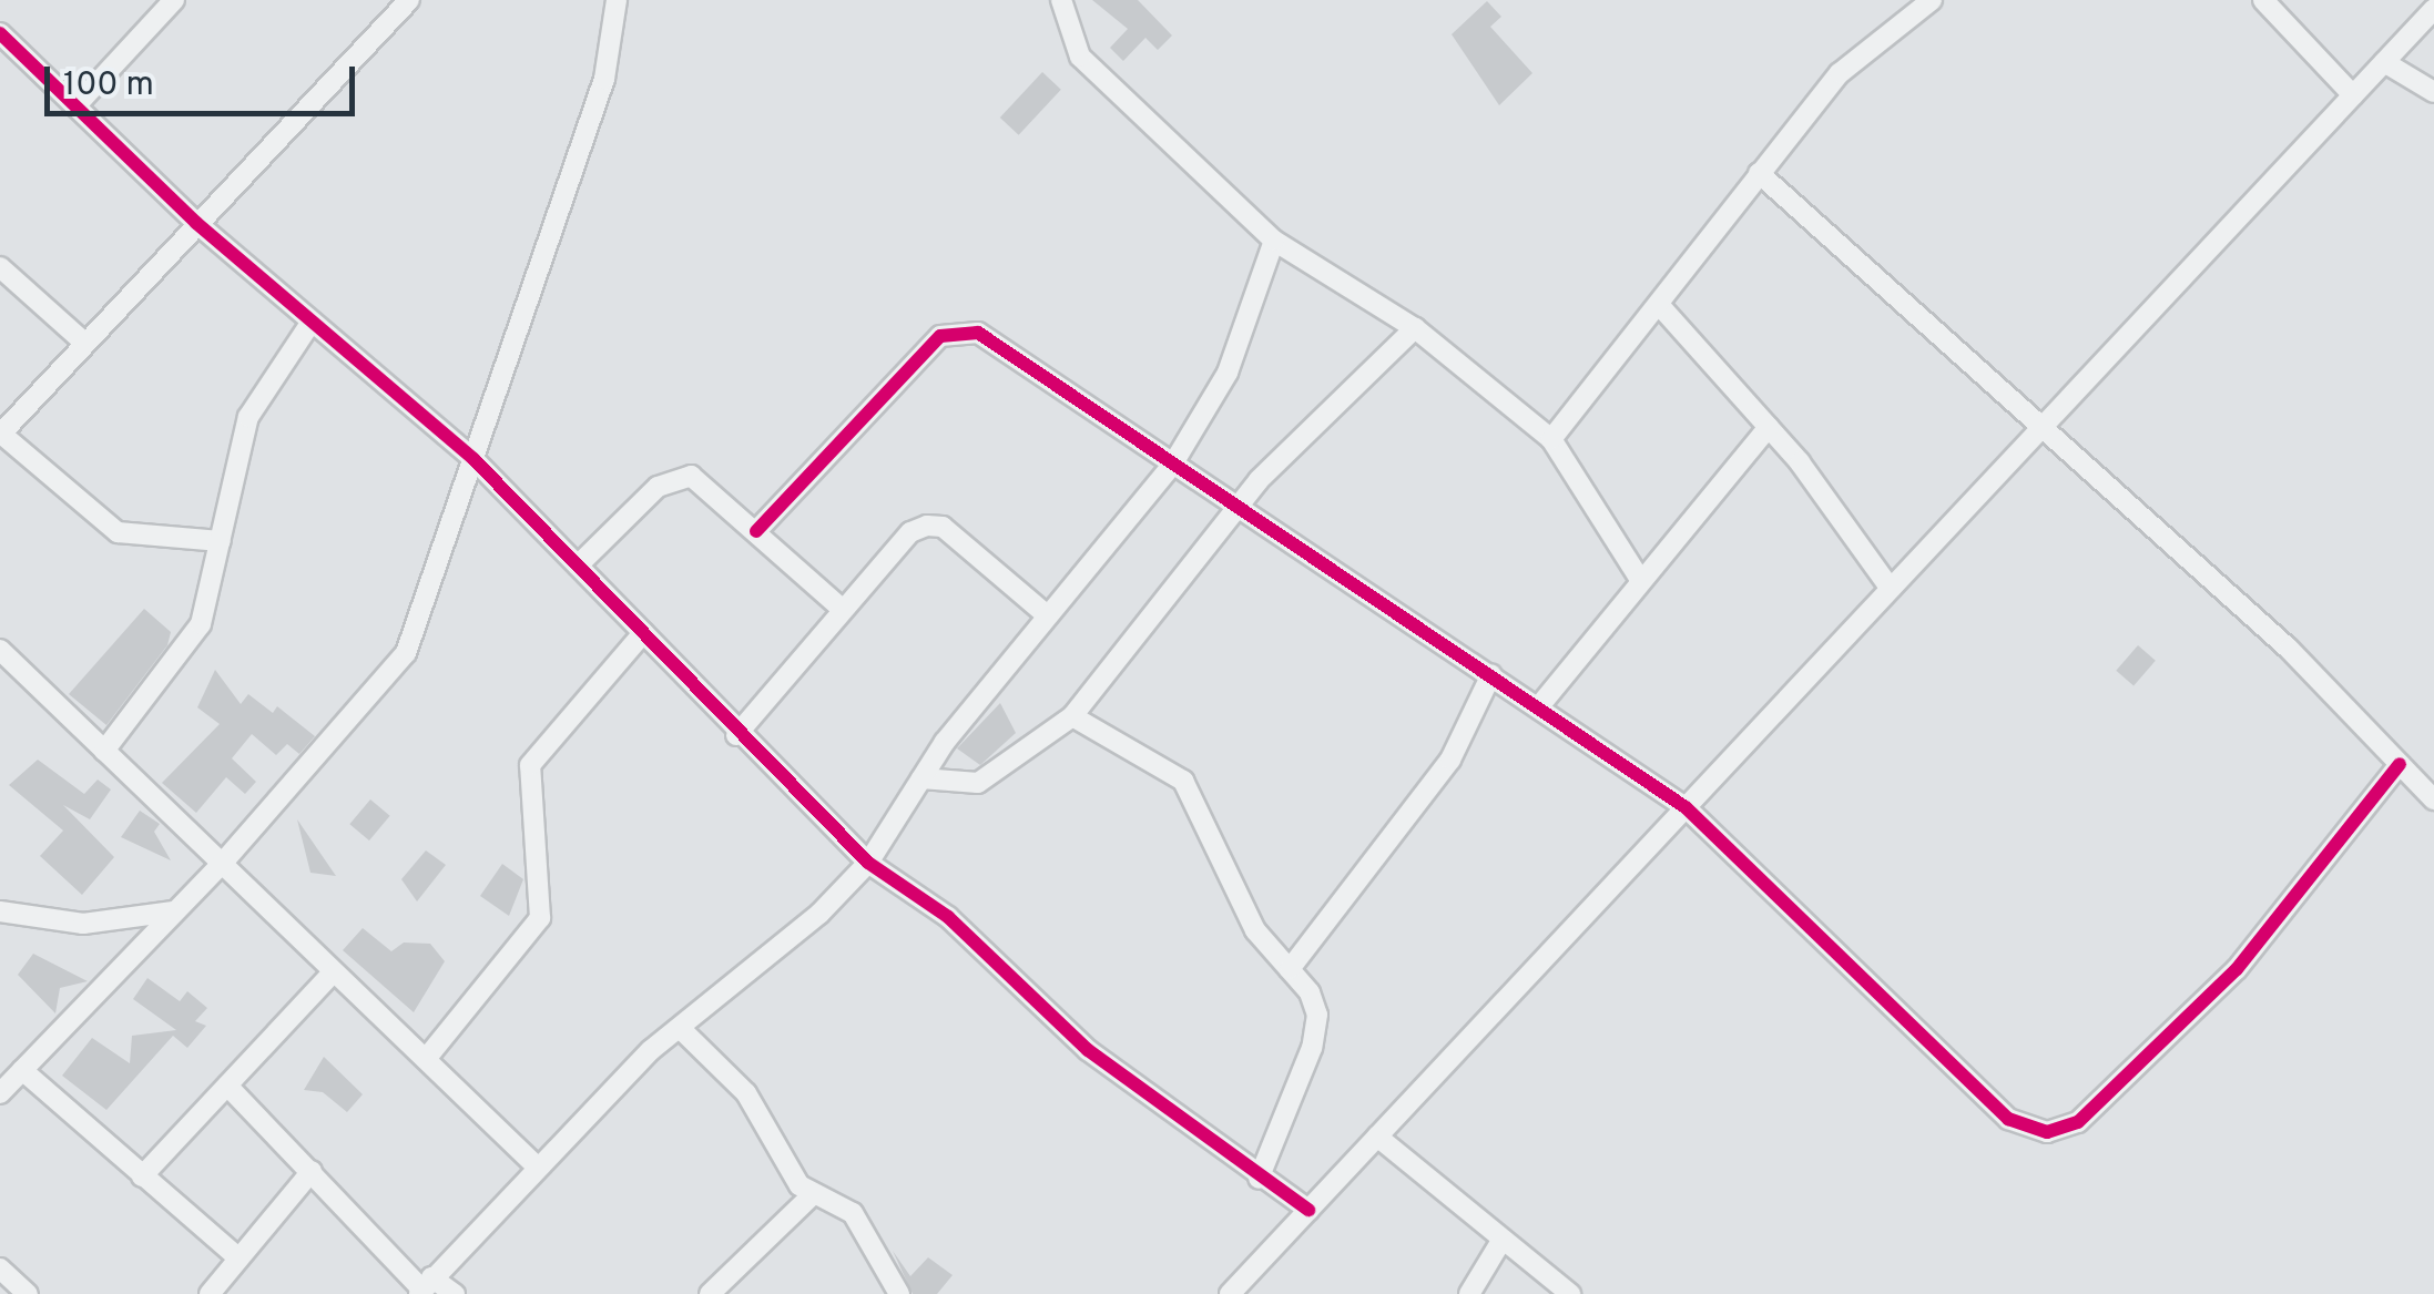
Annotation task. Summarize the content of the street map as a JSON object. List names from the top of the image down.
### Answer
{
  "scale_bar": "100 m"
}
